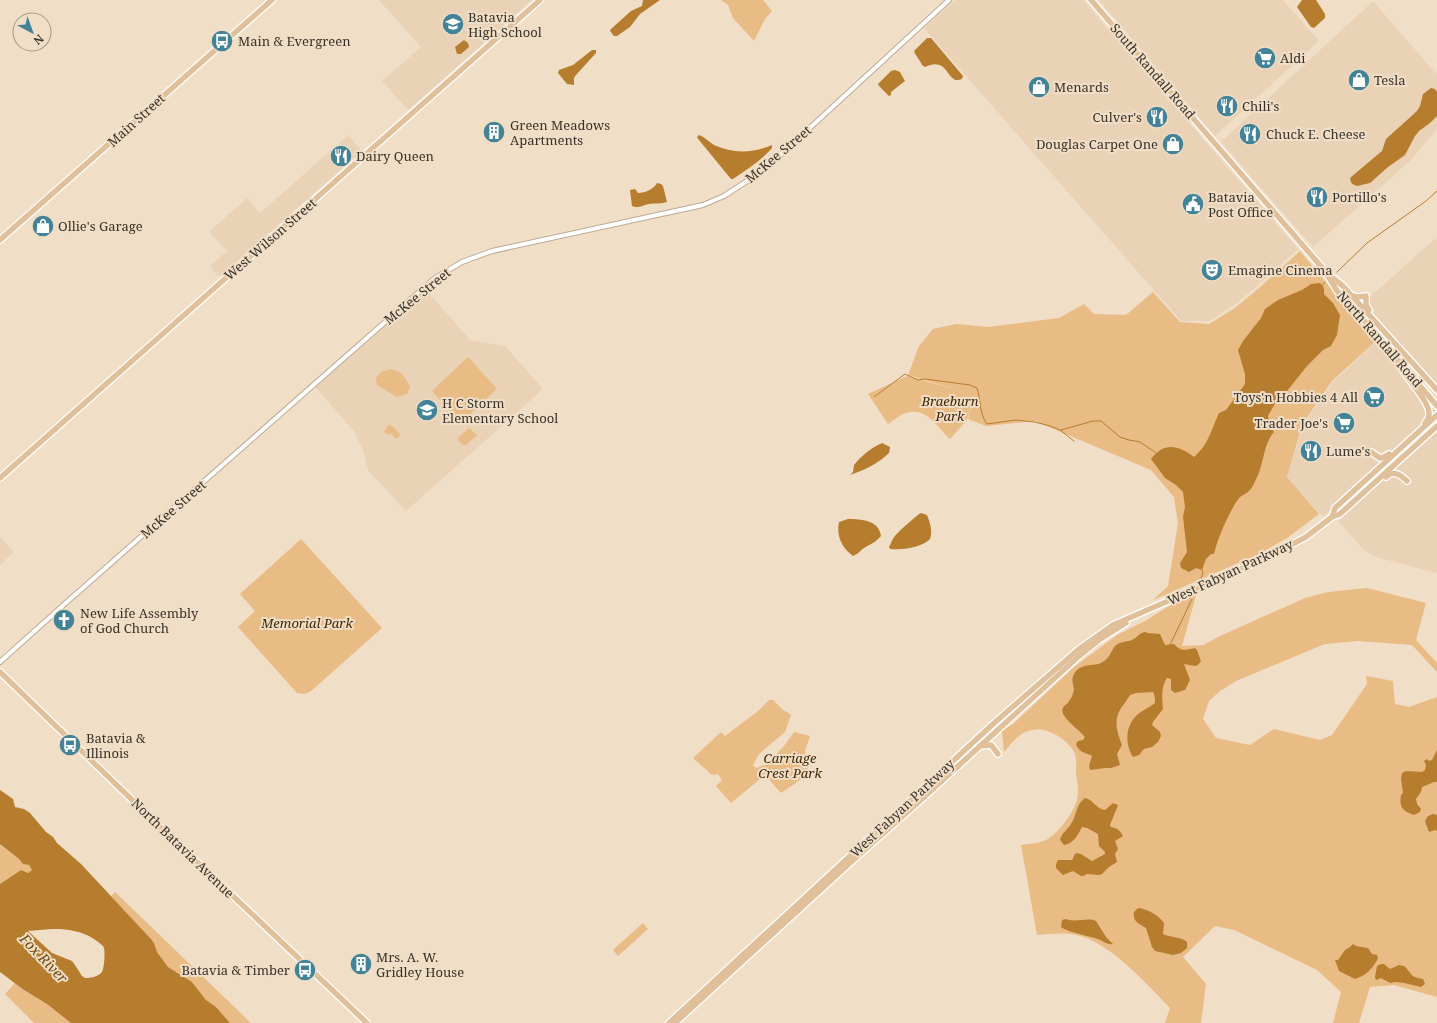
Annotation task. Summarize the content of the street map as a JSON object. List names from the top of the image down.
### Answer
{
  "streets": {
    "main road": [
      "South Randall Road",
      "Main Street",
      "West Wilson Street",
      "North Randall Road",
      "West Fabyan Parkway",
      "North Batavia Avenue"
    ],
    "street": ["McKee Street"]
  },
  "crossings": [
    ["South Randall Road", "North Randall Road"]
  ],
  "water": ["Fox River"],
  "parks": ["Braeburn Park", "Memorial Park", "Carriage Crest Park"],
  "places": {
    "school or university": ["Batavia High School", "H C Storm Elementary School"],
    "bus stop": ["Main & Evergreen", "Batavia & Illinois", "Batavia & Timber"],
    "supermarket": ["Aldi", "Toys'n Hobbies 4 All", "Trader Joe's"],
    "shop": [
      "Tesla",
      "Menards",
      "Douglas Carpet One",
      "Ollie's Garage"
    ],
    "restaurant": [
      "Chili's",
      "Culver's",
      "Chuck E. Cheese",
      "Dairy Queen",
      "Portillo's",
      "Lume's"
    ],
    "building": ["Green Meadows Apartments", "Mrs. A. W. Gridley House"],
    "public building": ["Batavia Post Office"],
    "theatre": ["Emagine Cinema"],
    "church": ["New Life Assembly of God Church"]
  },
  "north": "bottom right"
}
